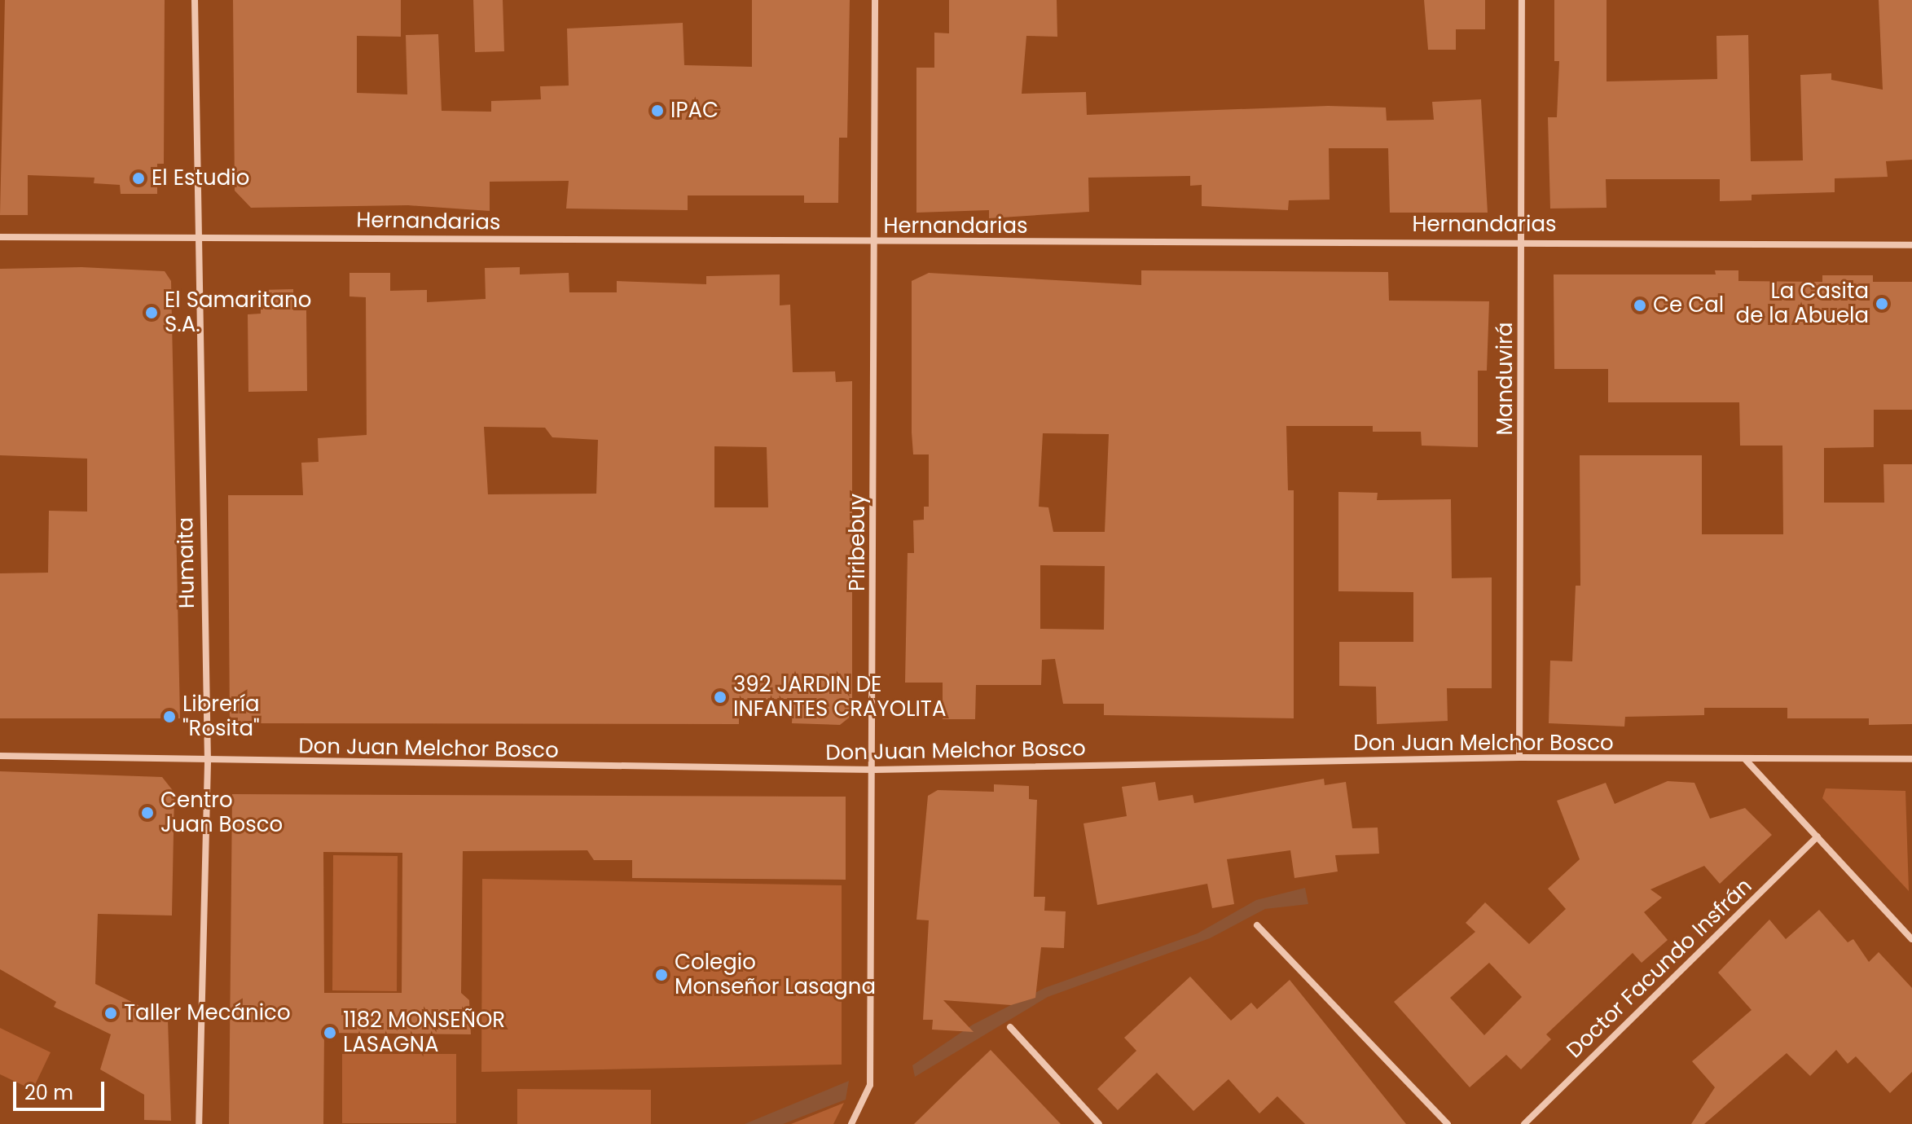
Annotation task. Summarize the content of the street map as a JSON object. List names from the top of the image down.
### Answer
{
  "streets": {
    "street": [
      "Hernandarias",
      "Manduvirá",
      "Piribebuy",
      "Humaita",
      "Don Juan Melchor Bosco",
      "Doctor Facundo Insfrán"
    ]
  },
  "crossings": [
    ["Hernandarias", "Manduvirá"],
    ["Hernandarias", "Piribebuy"],
    ["Hernandarias", "Humaita"],
    ["Manduvirá", "Don Juan Melchor Bosco"],
    ["Piribebuy", "Don Juan Melchor Bosco"],
    ["Humaita", "Don Juan Melchor Bosco"]
  ],
  "places": [
    "IPAC",
    "El Estudio",
    "La Casita de la Abuela",
    "Ce Cal",
    "El Samaritano S.A.",
    "392 JARDIN DE INFANTES CRAYOLITA",
    "Librería \"Rosita\"",
    "Centro Juan Bosco",
    "Colegio Monseñor Lasagna",
    "Taller Mecánico",
    "1182 MONSEÑOR LASAGNA"
  ],
  "scale_bar": "20 m"
}
